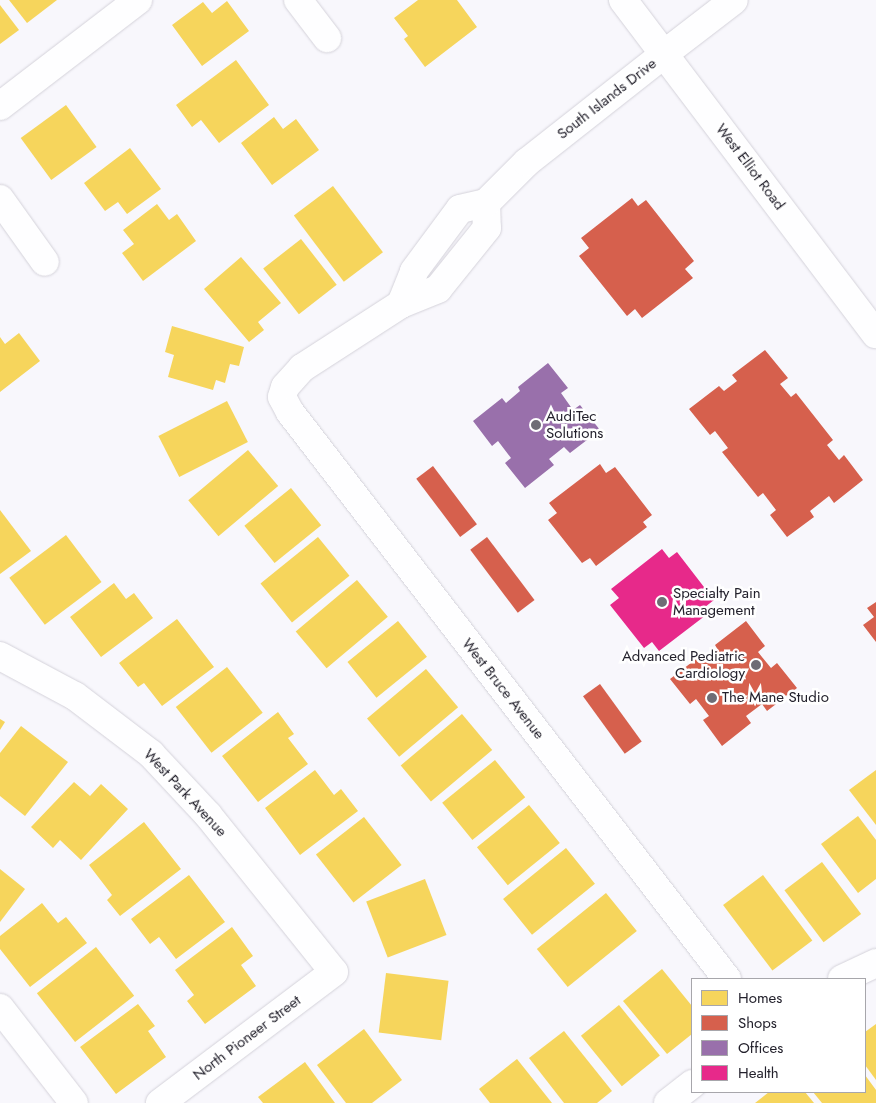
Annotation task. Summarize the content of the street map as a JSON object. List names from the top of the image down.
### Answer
{
  "streets": {
    "street": [
      "South Islands Drive",
      "West Elliot Road",
      "West Bruce Avenue",
      "West Park Avenue",
      "North Pioneer Street"
    ]
  },
  "crossings": [
    ["South Islands Drive", "West Elliot Road"],
    ["West Park Avenue", "North Pioneer Street"]
  ],
  "places": [
    "AudiTec Solutions",
    "Specialty Pain Management",
    "Advanced Pediatric Cardiology",
    "The Mane Studio"
  ],
  "legend": [
    "Homes",
    "Shops",
    "Offices",
    "Health"
  ]
}
